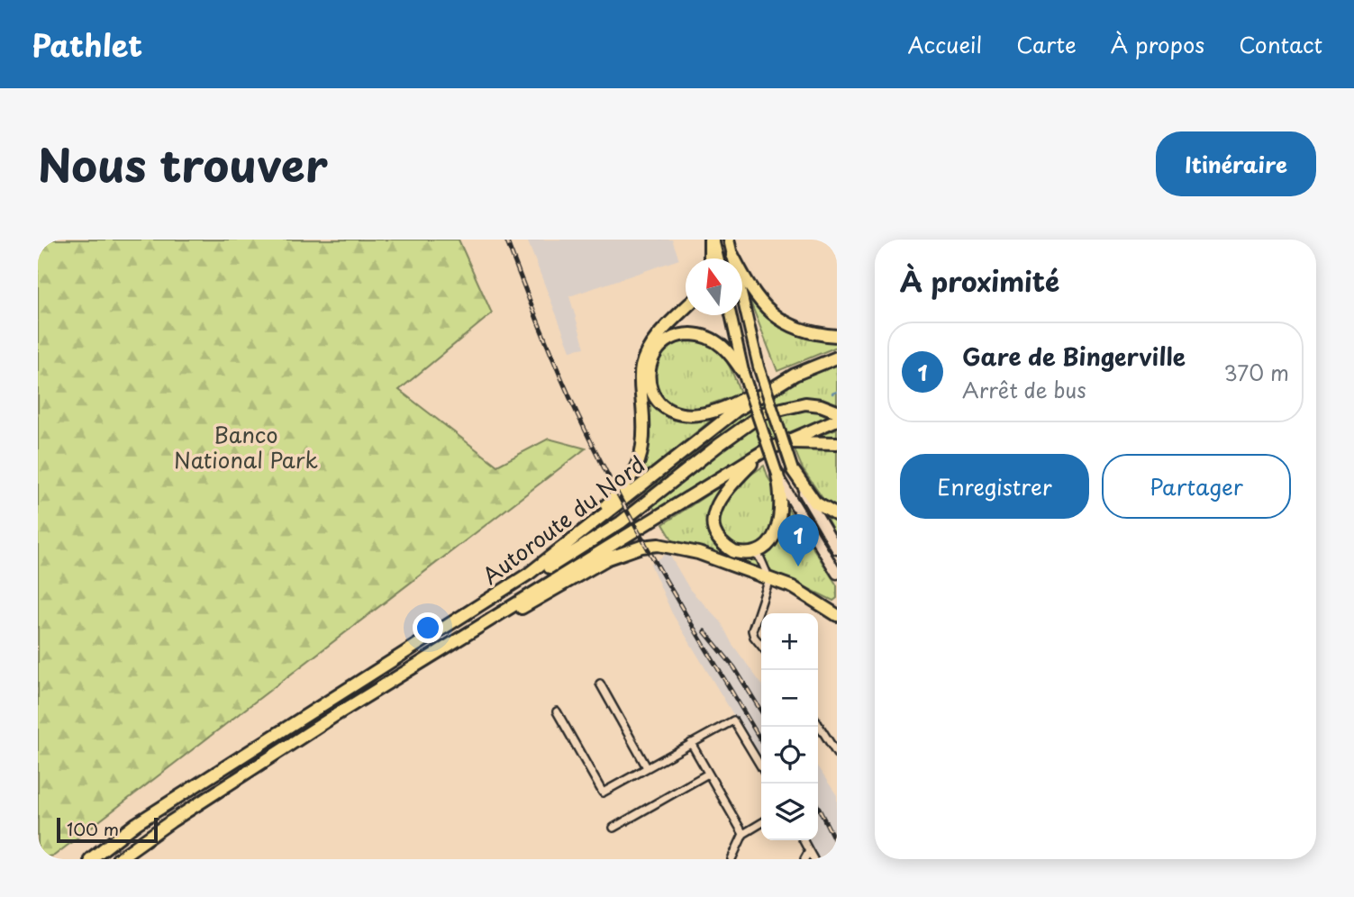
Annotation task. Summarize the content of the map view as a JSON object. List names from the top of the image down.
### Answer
{
  "streets": {
    "highway": ["Autoroute du Nord"]
  },
  "parks": ["Banco National Park"],
  "scale_bar": "100 m",
  "north": "top",
  "page": {
    "header": "Pathlet",
    "nav": [
      "Accueil",
      "Carte",
      "À propos",
      "Contact"
    ],
    "title": "Nous trouver",
    "buttons": [
      "Itinéraire",
      ["Enregistrer", "Partager"]
    ],
    "heading": "À proximité",
    "list": [
      {
        "mark": "1",
        "name": "Gare de Bingerville",
        "note": "Arrêt de bus",
        "value": "370 m"
      }
    ],
    "pins": "1",
    "map_buttons": ["+", "−"],
    "scale": "100 m"
  }
}
